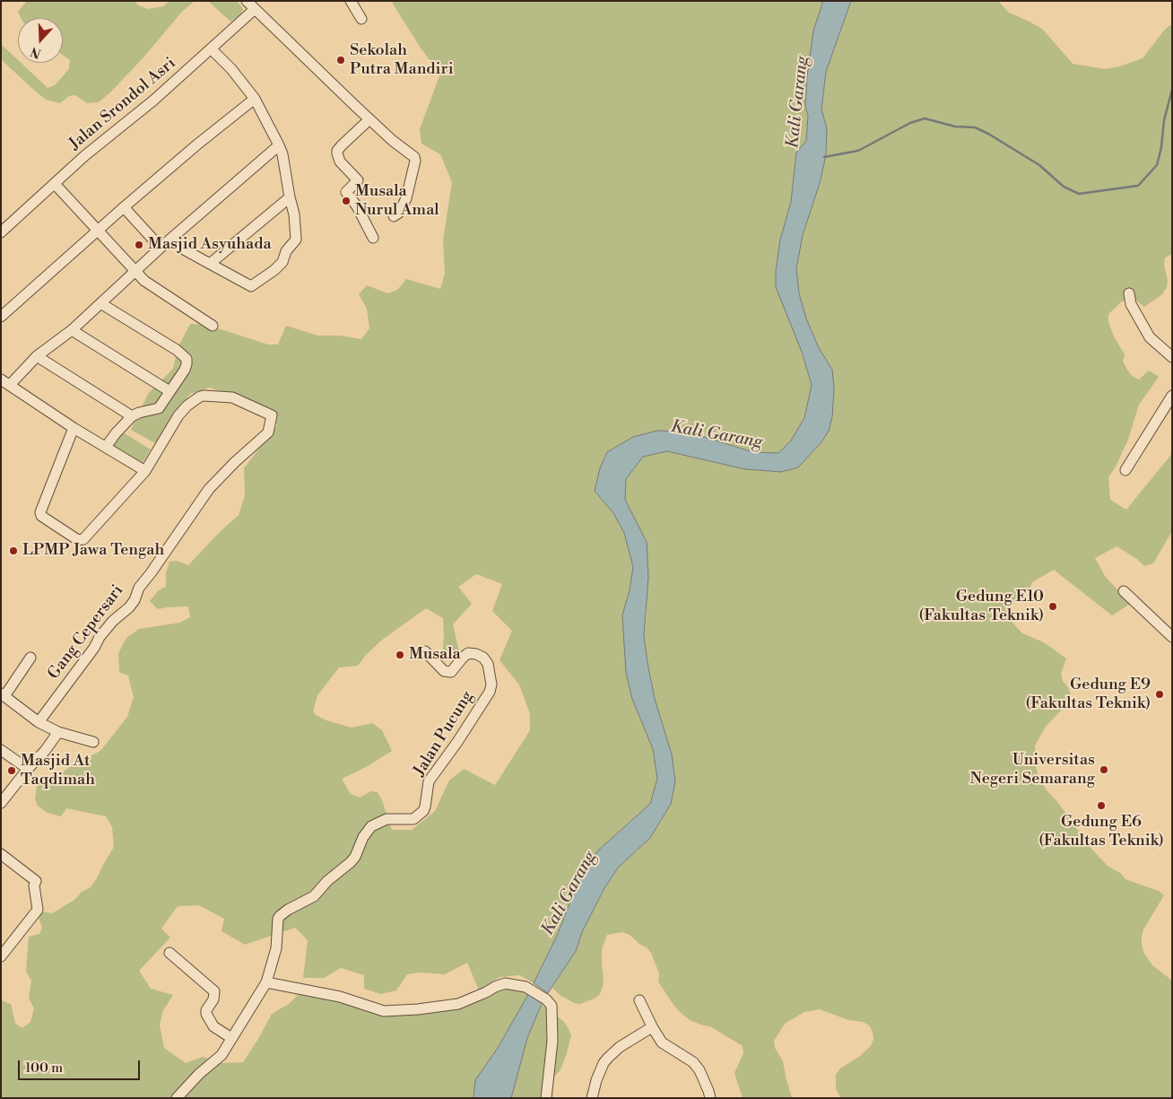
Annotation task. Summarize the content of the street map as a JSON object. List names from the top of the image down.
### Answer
{
  "streets": {
    "street": ["Jalan Srondol Asri", "Gang Cepersari", "Jalan Pucung"]
  },
  "water": ["Kali Garang"],
  "places": [
    "Sekolah Putra Mandiri",
    "Musala Nurul Amal",
    "Masjid Asyuhada",
    "LPMP Jawa Tengah",
    "Gedung E10 (Fakultas Teknik)",
    "Musala",
    "Gedung E9 (Fakultas Teknik)",
    "Universitas Negeri Semarang",
    "Masjid At Taqdimah",
    "Gedung E6 (Fakultas Teknik)"
  ],
  "scale_bar": "100 m",
  "north": "bottom"
}
